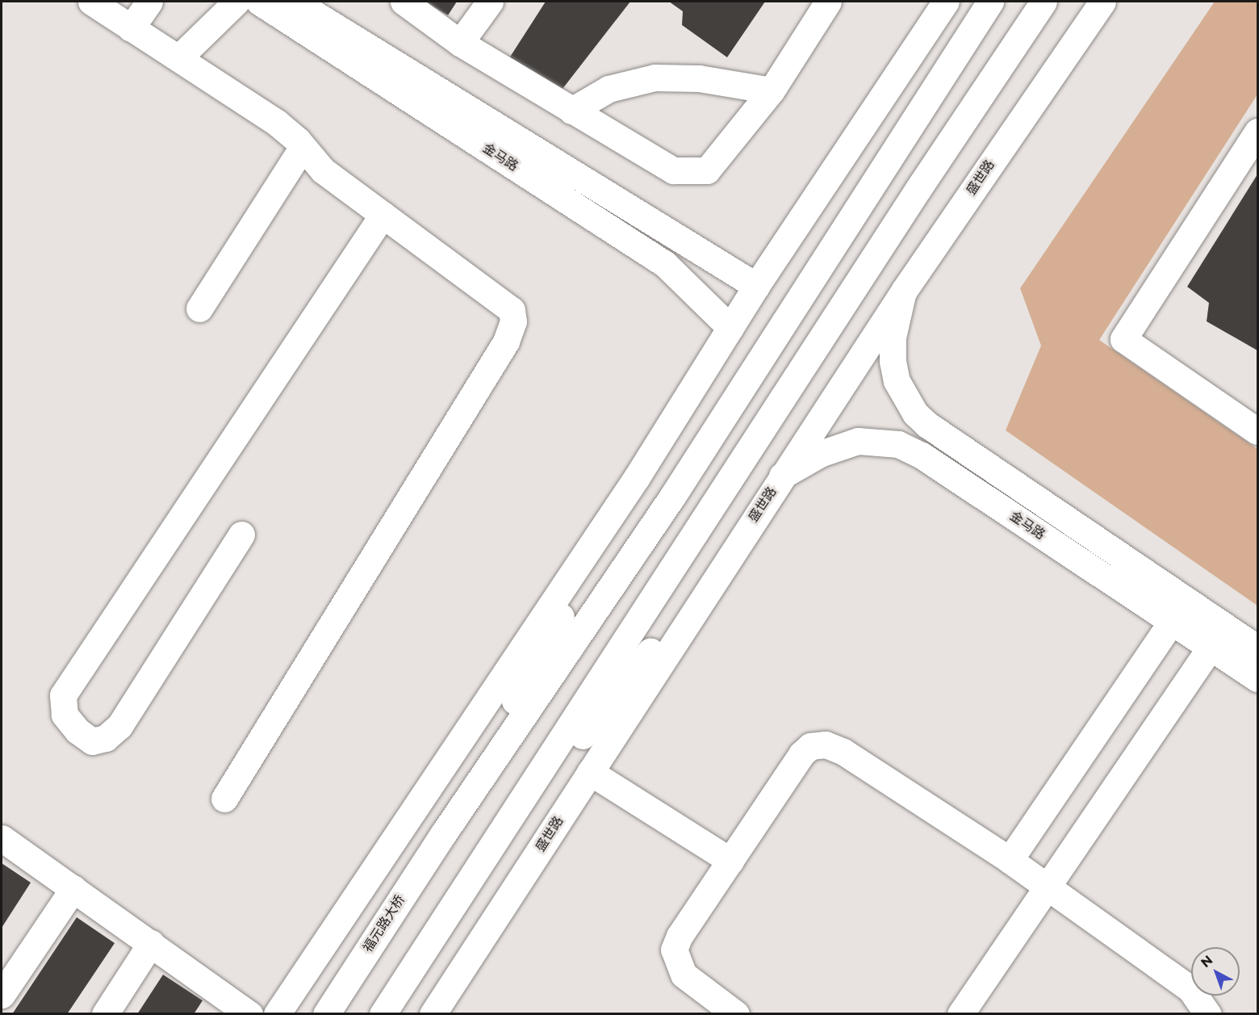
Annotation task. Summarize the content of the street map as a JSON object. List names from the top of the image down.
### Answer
{
  "streets": {
    "street": ["金马路", "盛世路", "福元路大桥"]
  },
  "crossings": [
    ["金马路", "盛世路"]
  ],
  "north": "top left"
}
